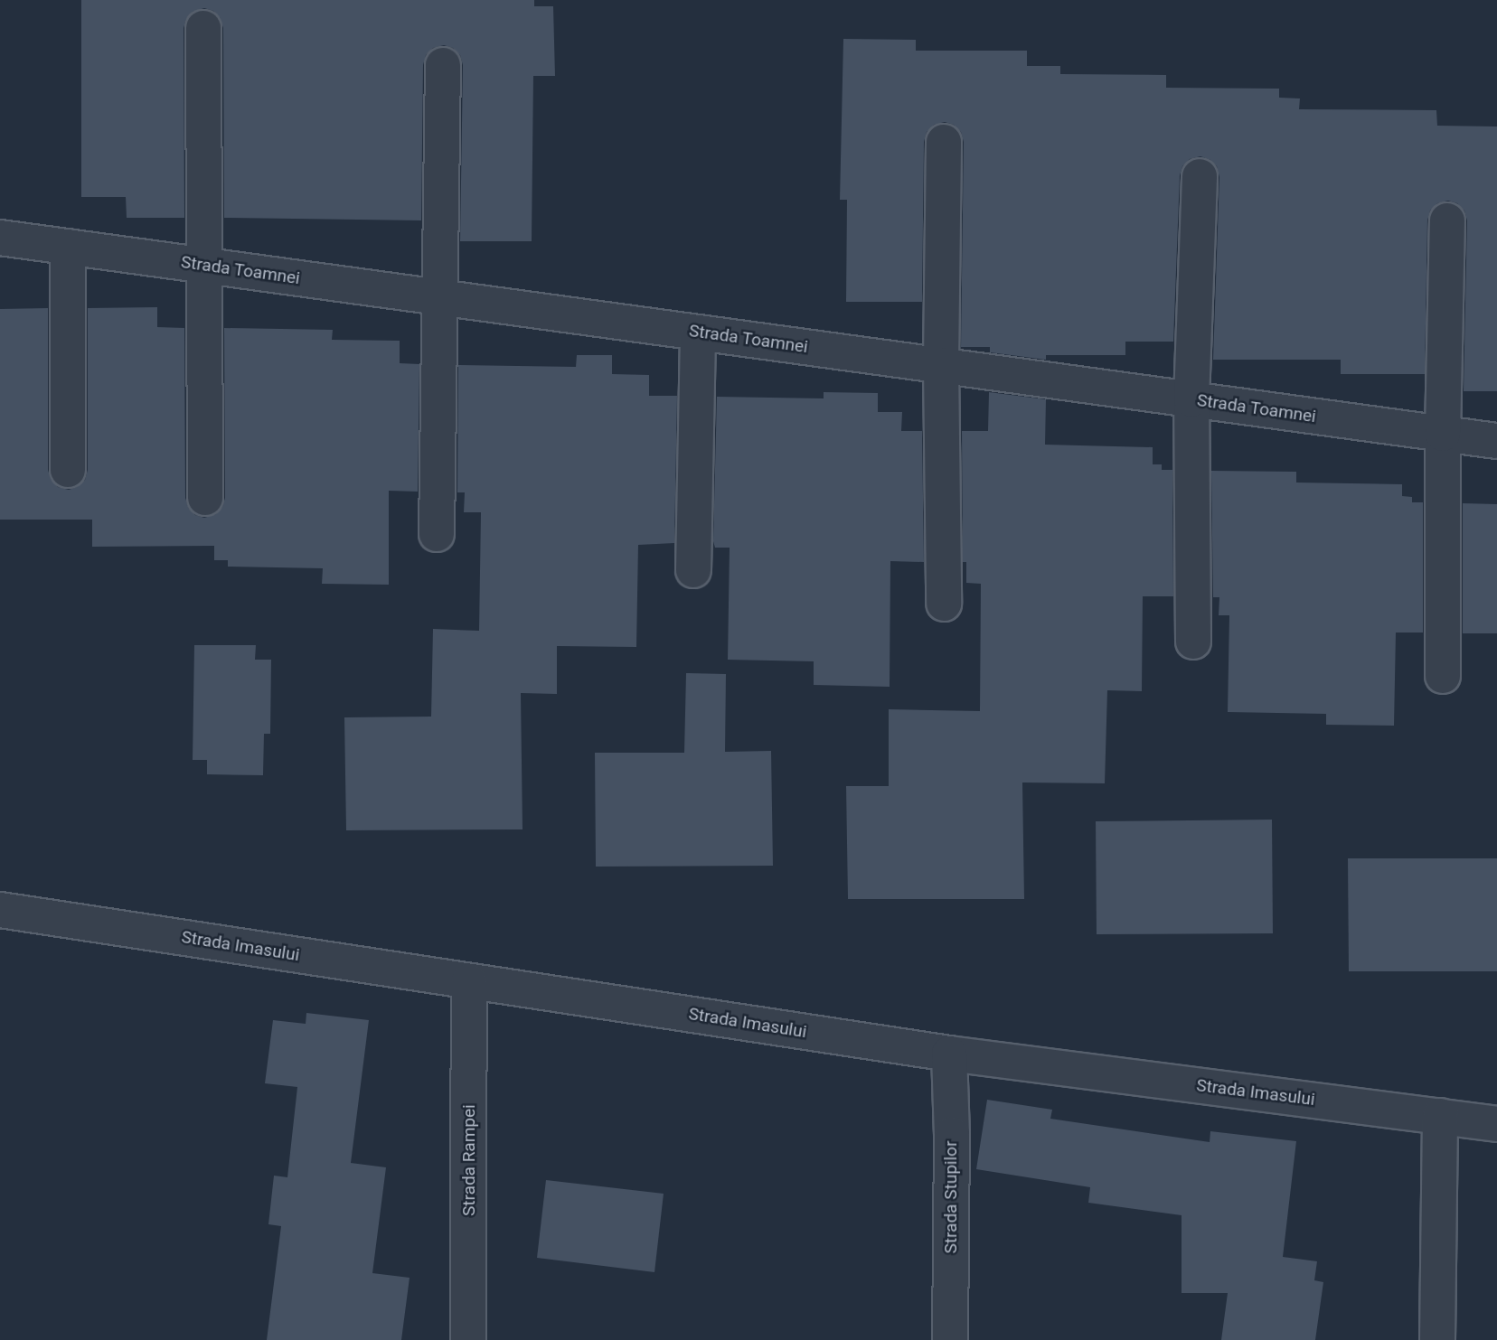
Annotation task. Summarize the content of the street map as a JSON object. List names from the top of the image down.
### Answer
{
  "streets": {
    "street": [
      "Strada Toamnei",
      "Strada Imasului",
      "Strada Rampei",
      "Strada Stupilor"
    ]
  },
  "crossings": [
    ["Strada Imasului", "Strada Rampei"],
    ["Strada Imasului", "Strada Stupilor"]
  ]
}
